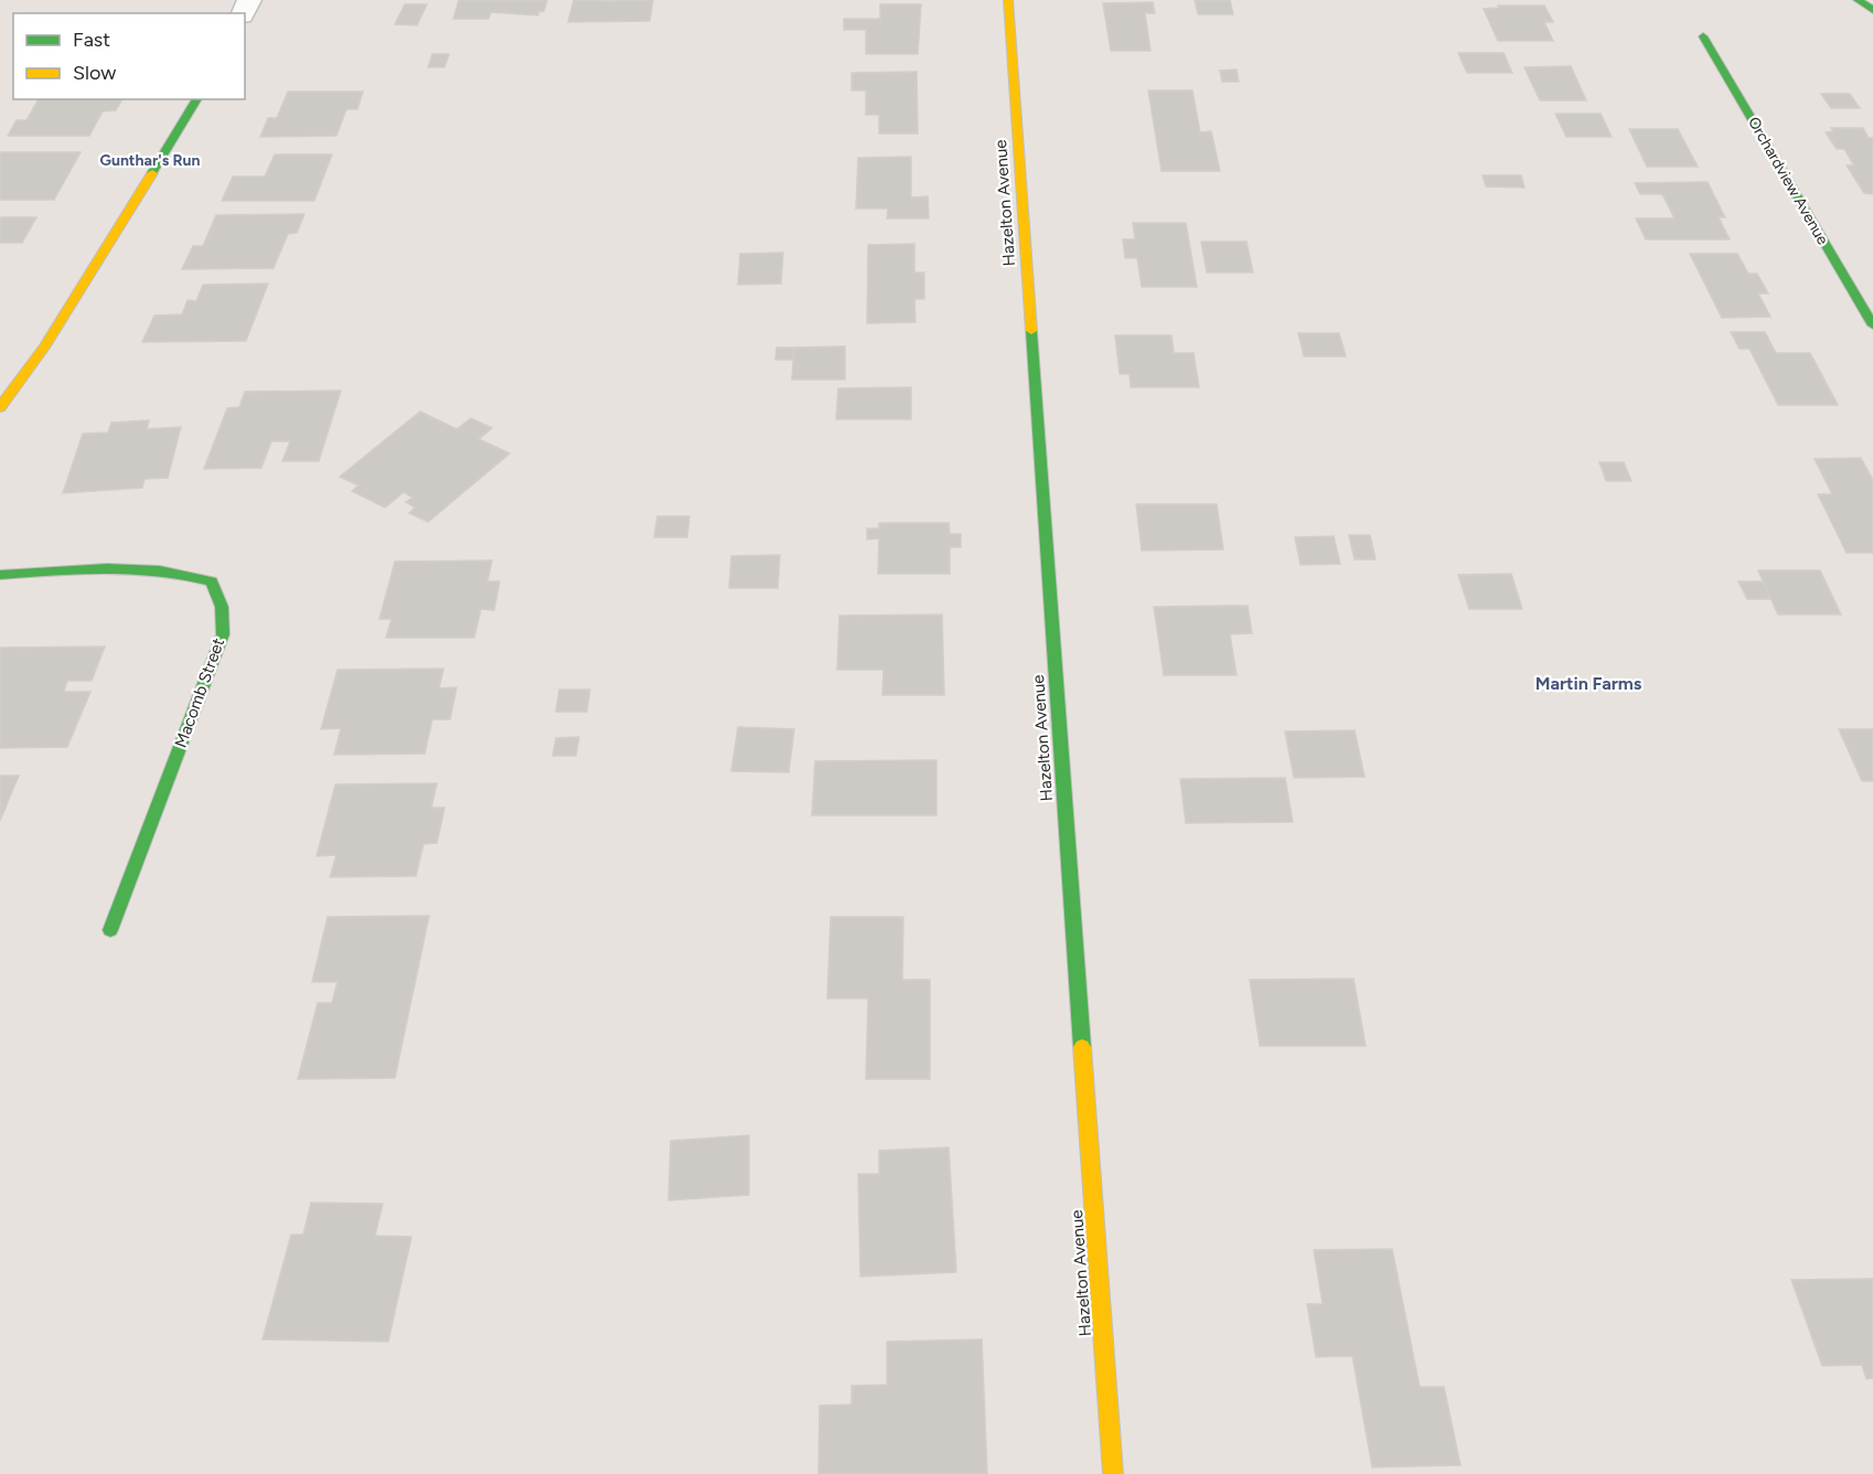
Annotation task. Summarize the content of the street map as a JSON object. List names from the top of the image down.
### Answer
{
  "streets": {
    "main road": ["Orchardview Avenue", "Hazelton Avenue", "Macomb Street"]
  },
  "districts": ["Gunthar's Run", "Martin Farms"],
  "legend": ["Fast", "Slow"]
}
